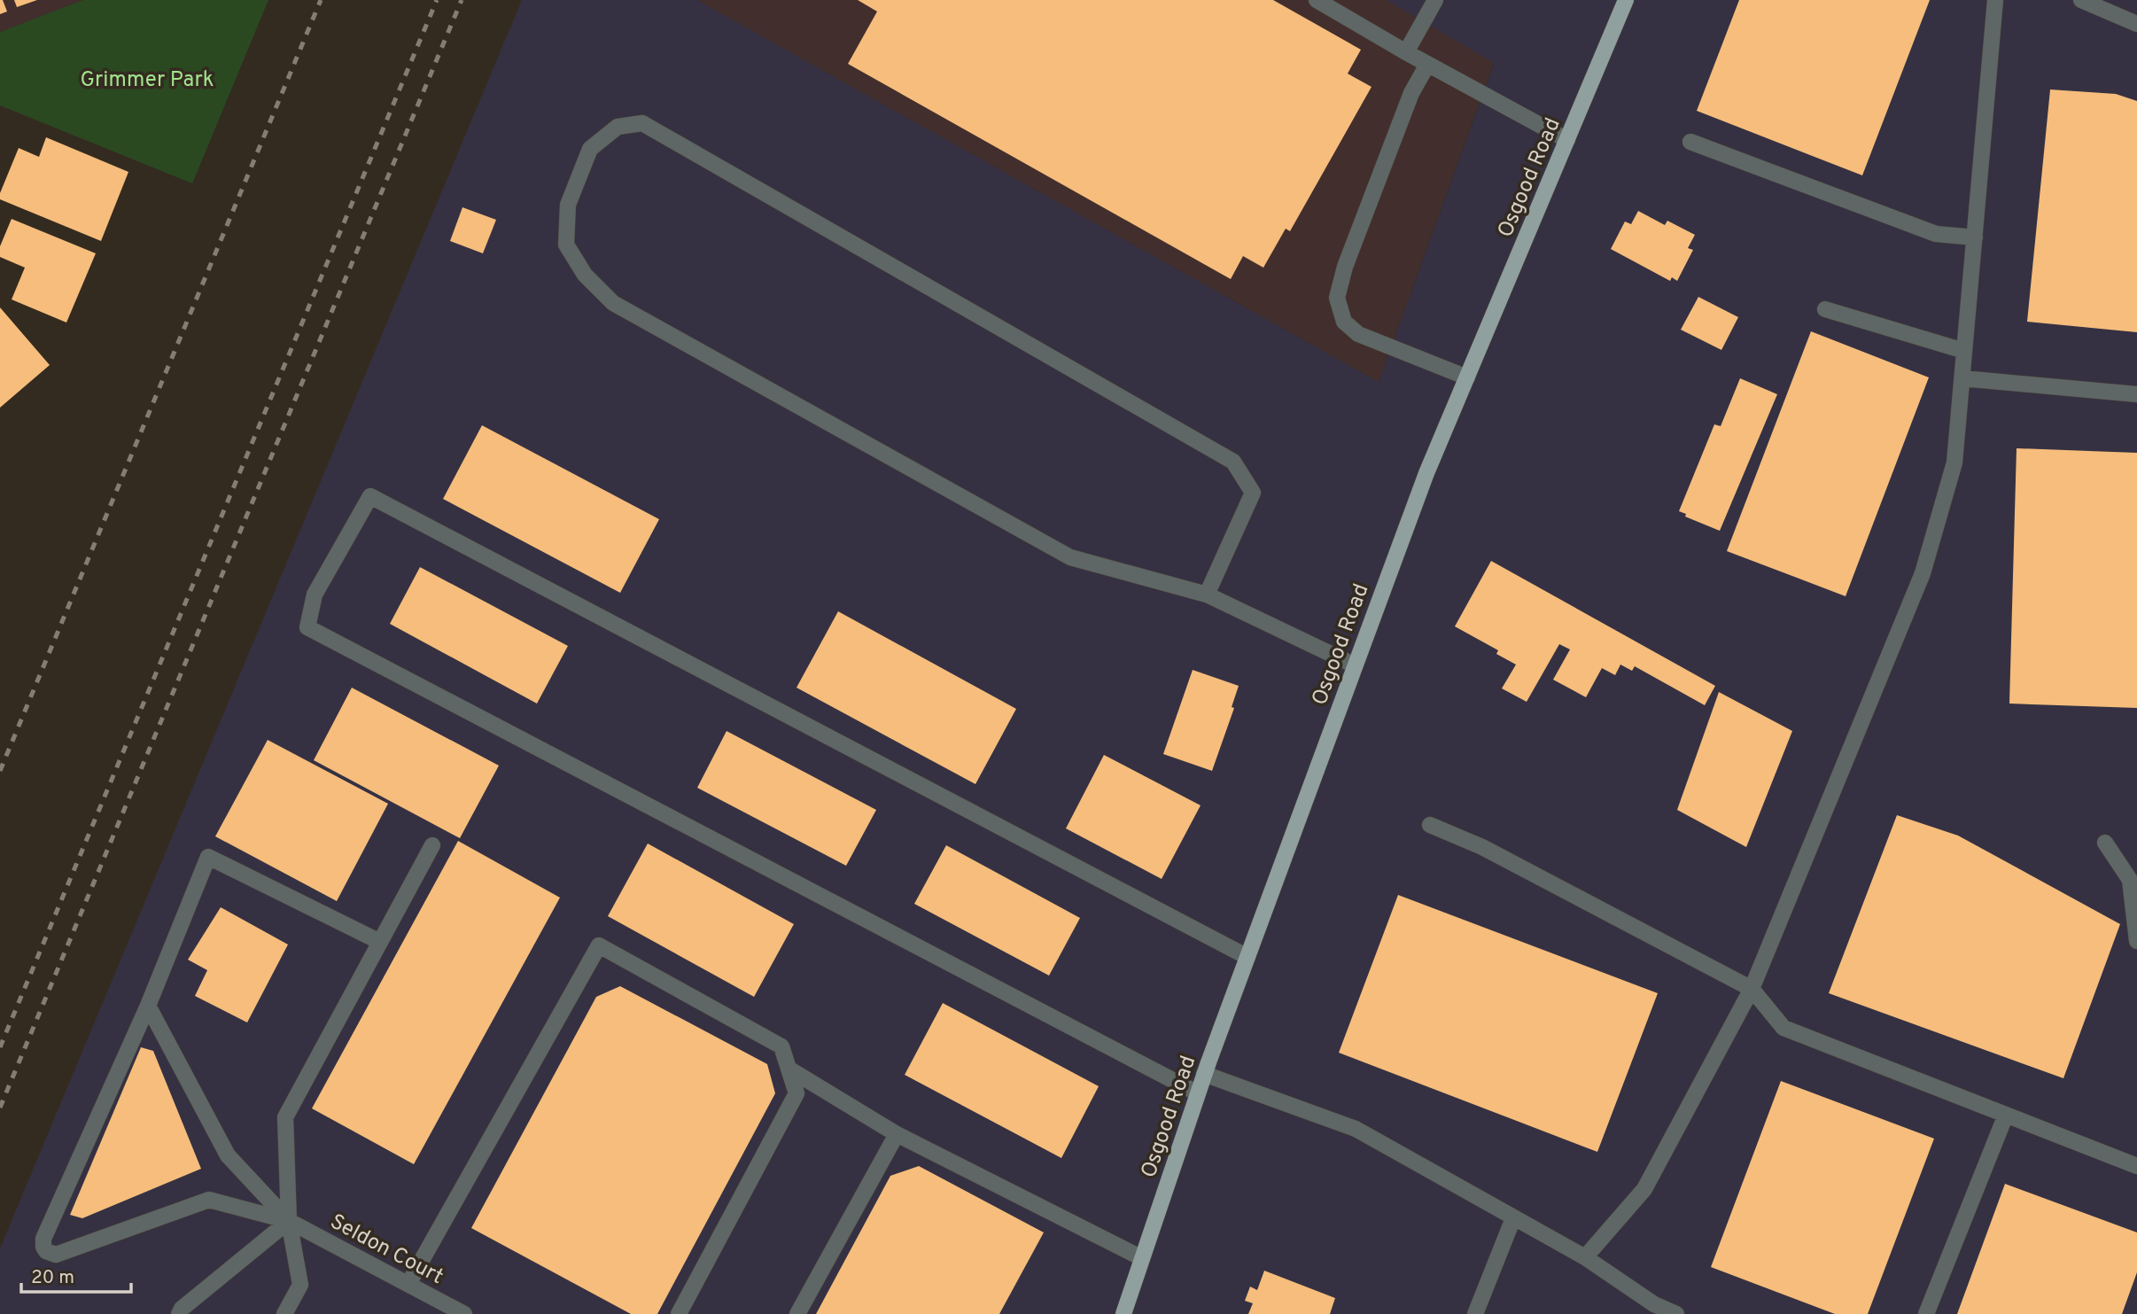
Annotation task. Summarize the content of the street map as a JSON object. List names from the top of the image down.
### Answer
{
  "streets": {
    "main road": ["Osgood Road"],
    "street": ["Seldon Court"]
  },
  "parks": ["Grimmer Park"],
  "scale_bar": "20 m"
}
